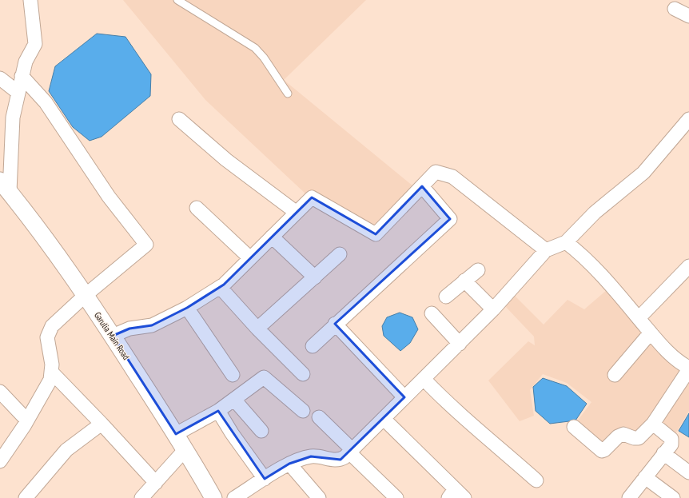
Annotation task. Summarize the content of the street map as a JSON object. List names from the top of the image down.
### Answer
{
  "streets": {
    "street": ["Garulia Main Road"]
  }
}
